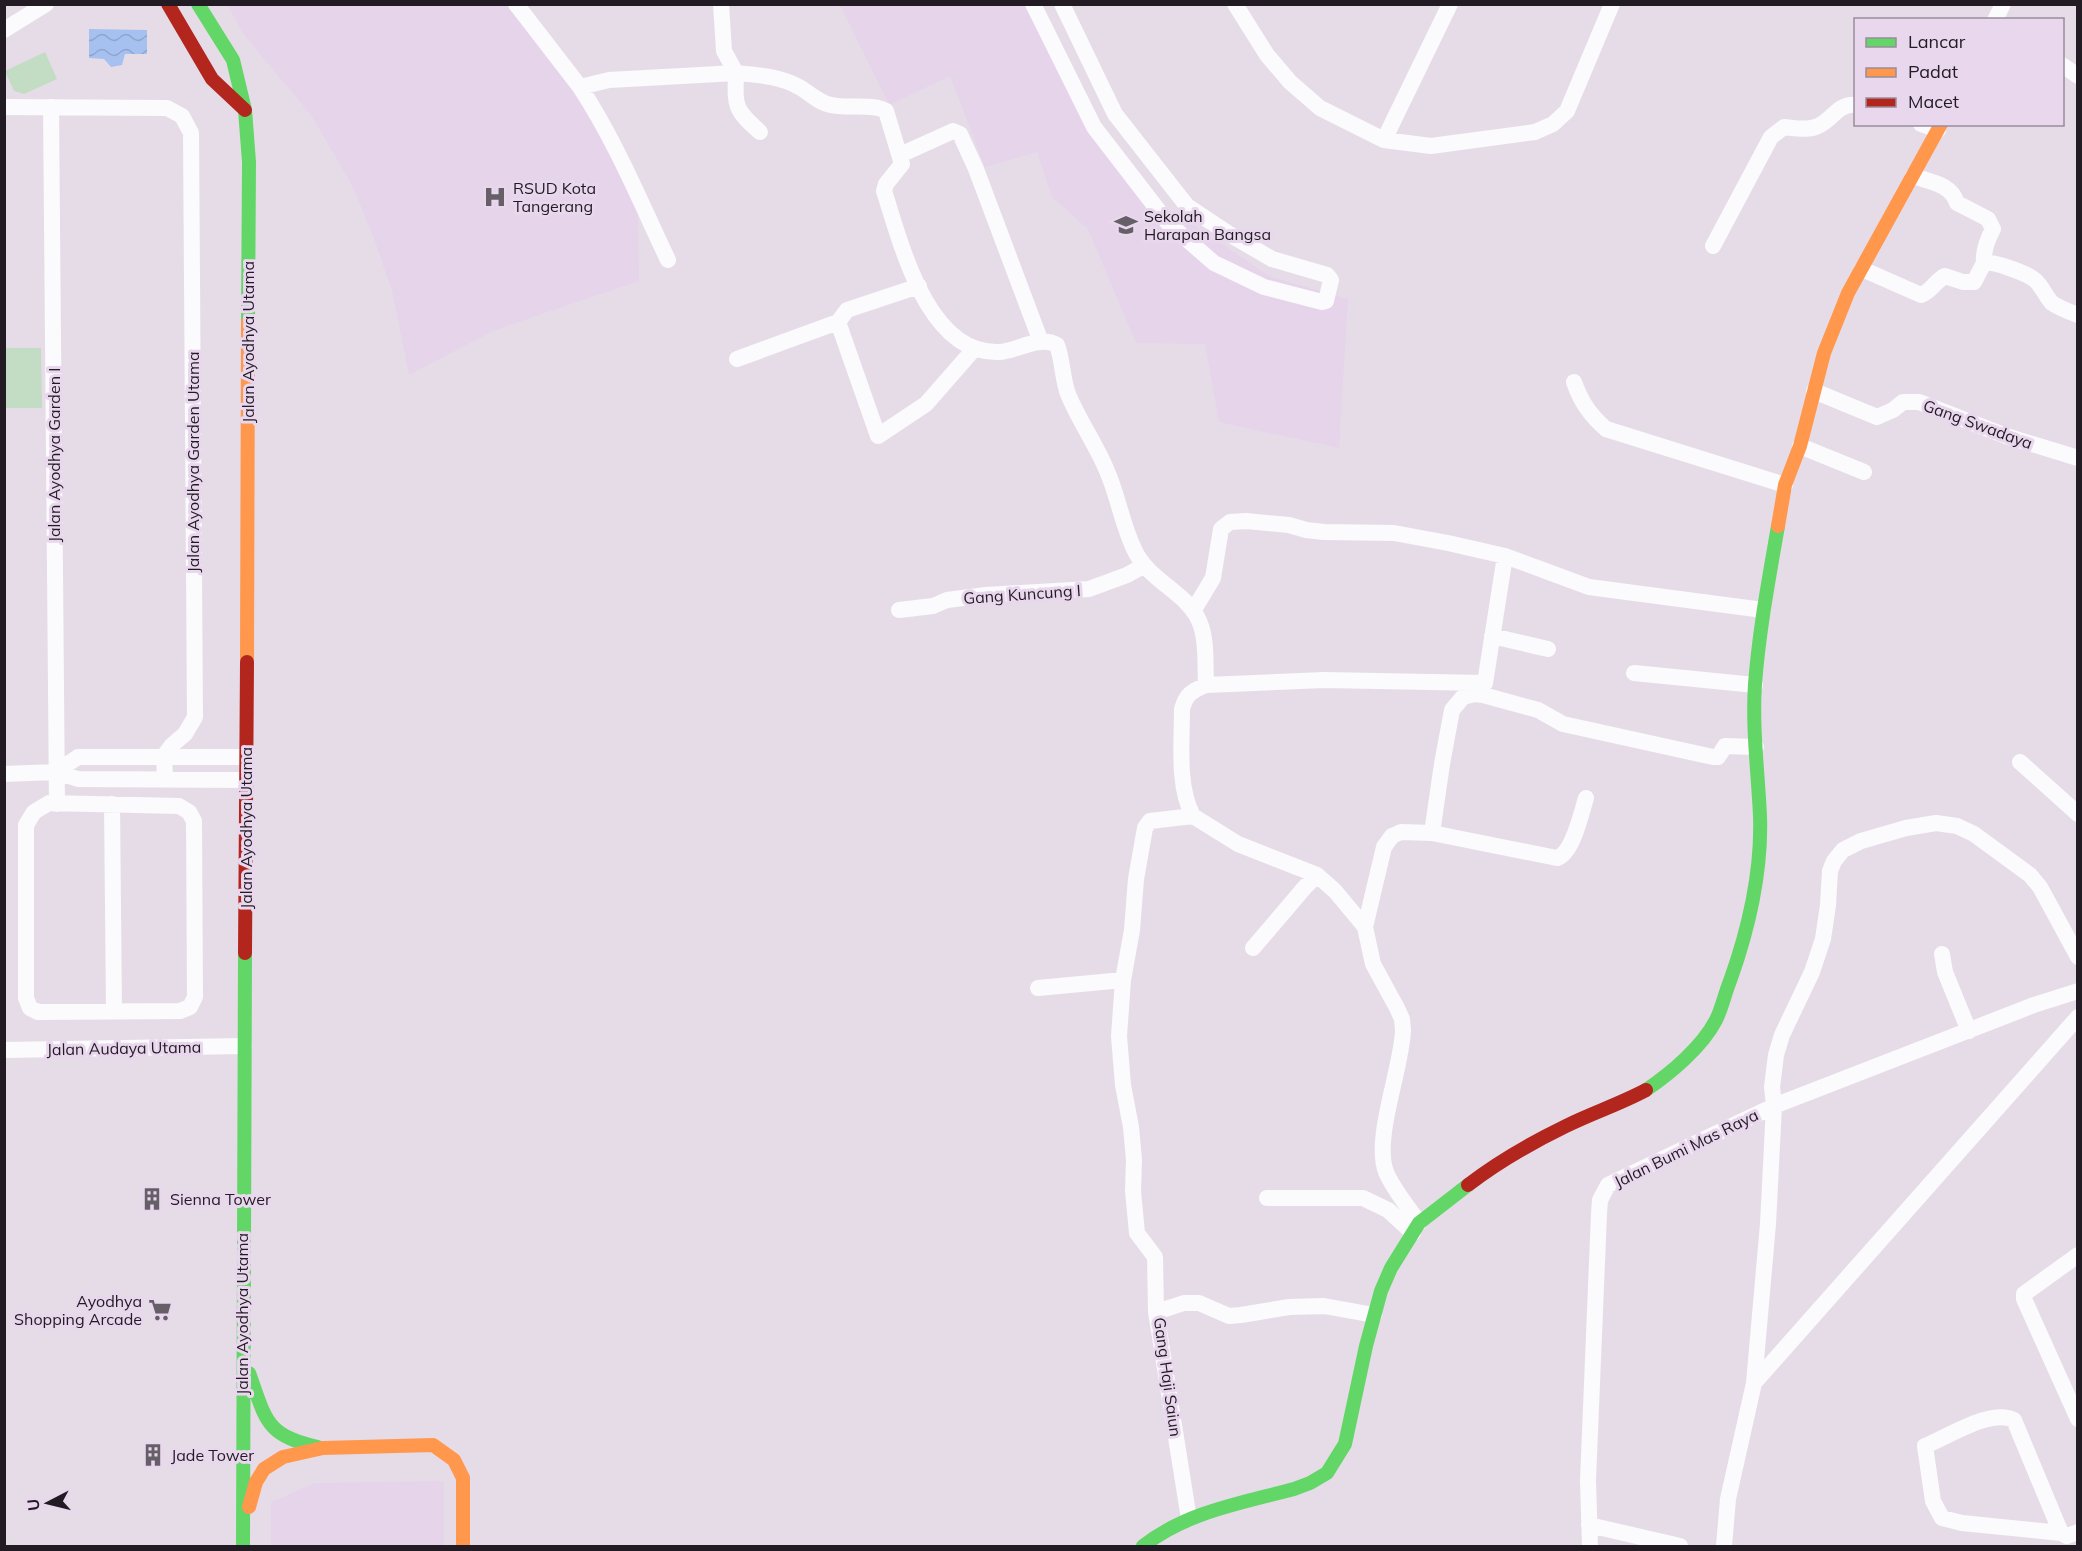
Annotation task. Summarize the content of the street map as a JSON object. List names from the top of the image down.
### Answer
{
  "streets": {
    "street": [
      "Jalan Ayodhya Utama",
      "Gang Swadaya",
      "Jalan Ayodhya Garden I",
      "Jalan Ayodhya Garden Utama",
      "Gang Kuncung I",
      "Jalan Audaya Utama",
      "Jalan Bumi Mas Raya",
      "Gang Haji Saiun"
    ]
  },
  "crossings": [
    ["Jalan Ayodhya Utama", "Jalan Audaya Utama"],
    ["Jalan Ayodhya Garden I", "Jalan Ayodhya Garden Utama"]
  ],
  "places": {
    "hospital": ["RSUD Kota Tangerang"],
    "school or university": ["Sekolah Harapan Bangsa"],
    "building": ["Sienna Tower", "Jade Tower"],
    "supermarket": ["Ayodhya Shopping Arcade"]
  },
  "legend": ["Lancar", "Padat", "Macet"],
  "north": "left"
}
